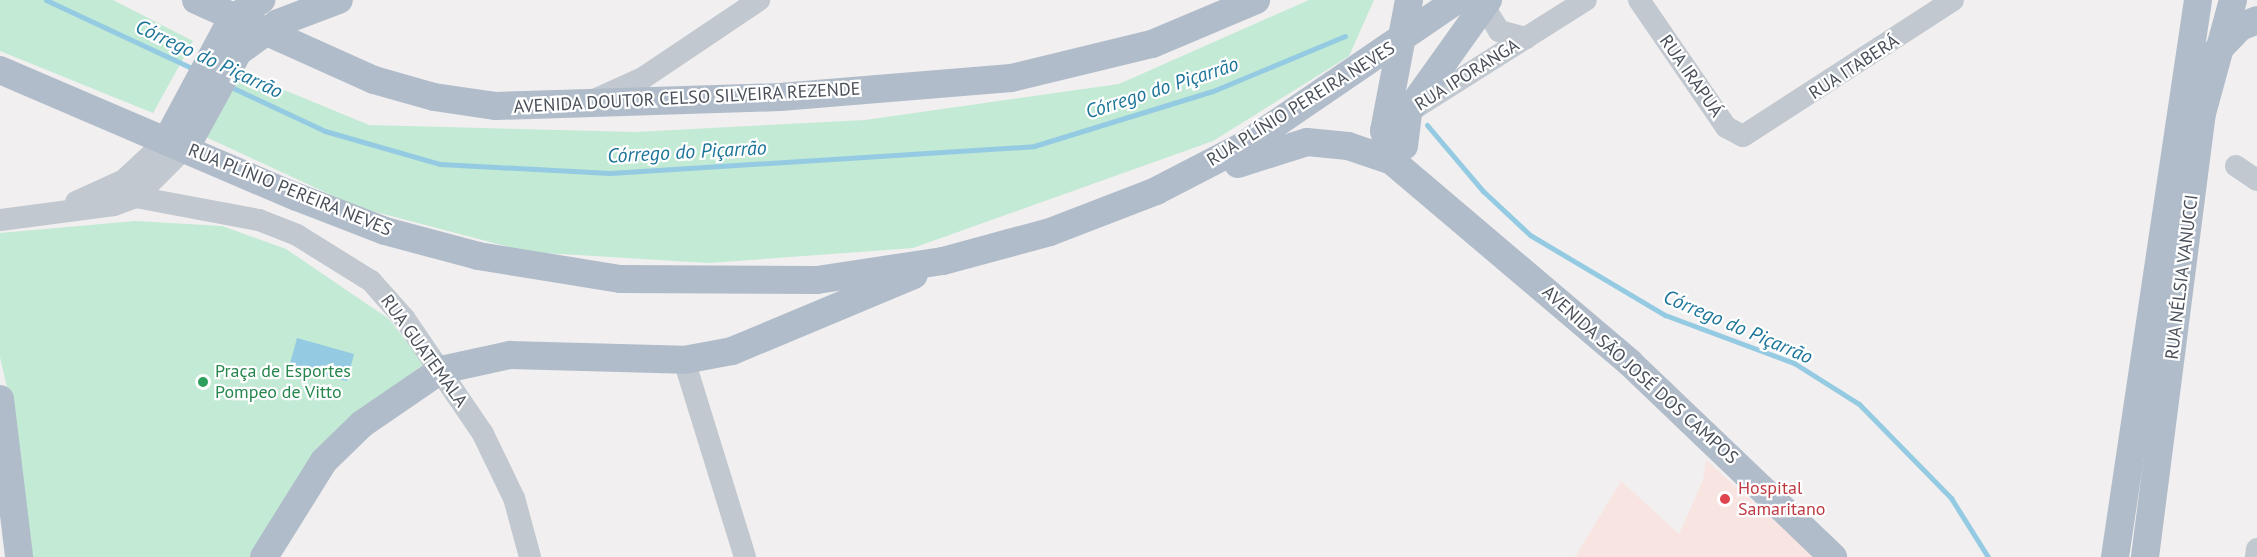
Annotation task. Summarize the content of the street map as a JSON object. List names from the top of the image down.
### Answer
{
  "streets": {
    "main road": [
      "AVENIDA DOUTOR CELSO SILVEIRA REZENDE",
      "RUA PLÍNIO PEREIRA NEVES",
      "RUA NÉLSIA VANUCCI",
      "AVENIDA SÃO JOSÉ DOS CAMPOS"
    ],
    "street": [
      "RUA ITABERÁ",
      "RUA IPORANGA",
      "RUA IRAPUÁ",
      "RUA GUATEMALA"
    ]
  },
  "crossings": [
    ["RUA ITABERÁ", "RUA IRAPUÁ"],
    ["RUA IPORANGA", "RUA PLÍNIO PEREIRA NEVES"],
    ["RUA IPORANGA", "AVENIDA SÃO JOSÉ DOS CAMPOS"],
    ["RUA PLÍNIO PEREIRA NEVES", "AVENIDA SÃO JOSÉ DOS CAMPOS"]
  ],
  "water": ["Córrego do Piçarrão"],
  "places": ["Praça de Esportes Pompeo de Vitto", "Hospital Samaritano"]
}
